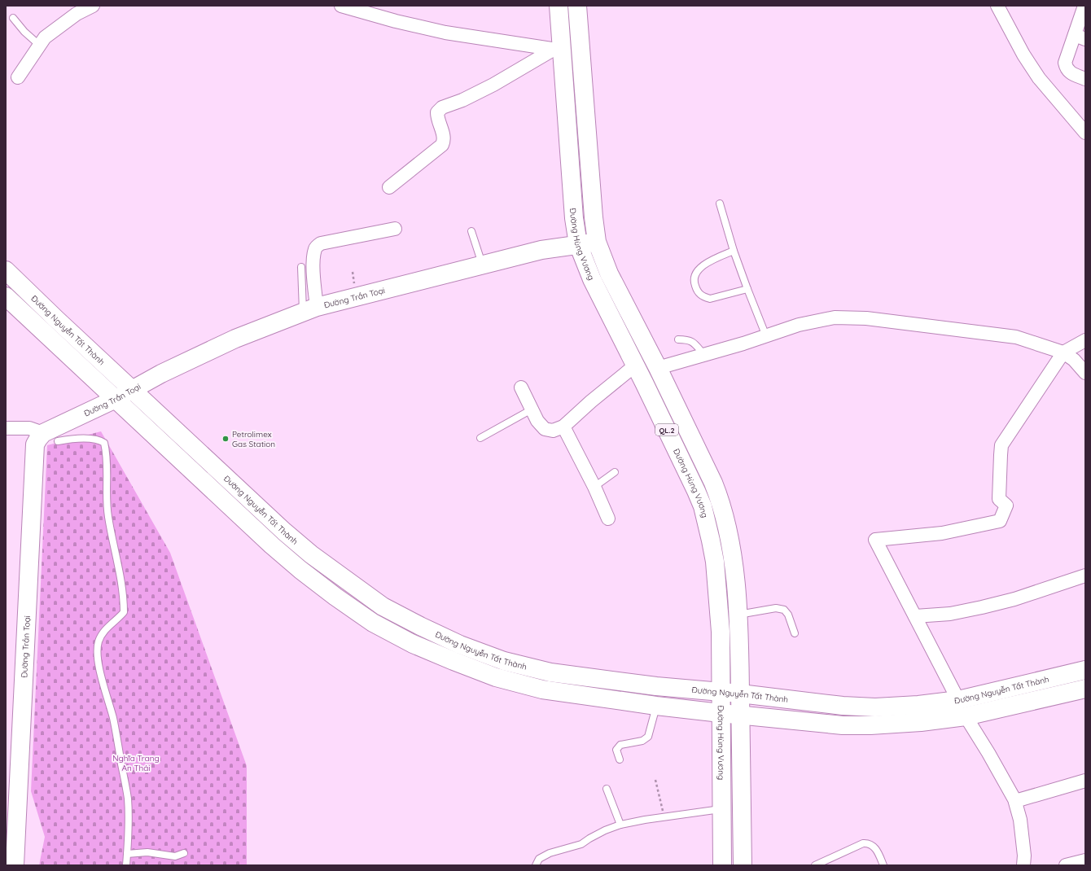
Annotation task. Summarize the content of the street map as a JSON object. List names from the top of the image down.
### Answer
{
  "streets": {
    "main road": [
      "Đường Hùng Vương",
      "Đường Trần Toại",
      "Đường Nguyễn Tất Thành",
      "QL.2"
    ]
  },
  "crossings": [
    ["Đường Hùng Vương", "Đường Trần Toại"],
    ["Đường Hùng Vương", "Đường Nguyễn Tất Thành"],
    ["Đường Trần Toại", "Đường Nguyễn Tất Thành"]
  ],
  "parks": ["Nghĩa Trang An Thái"],
  "places": ["Petrolimex Gas Station"]
}
